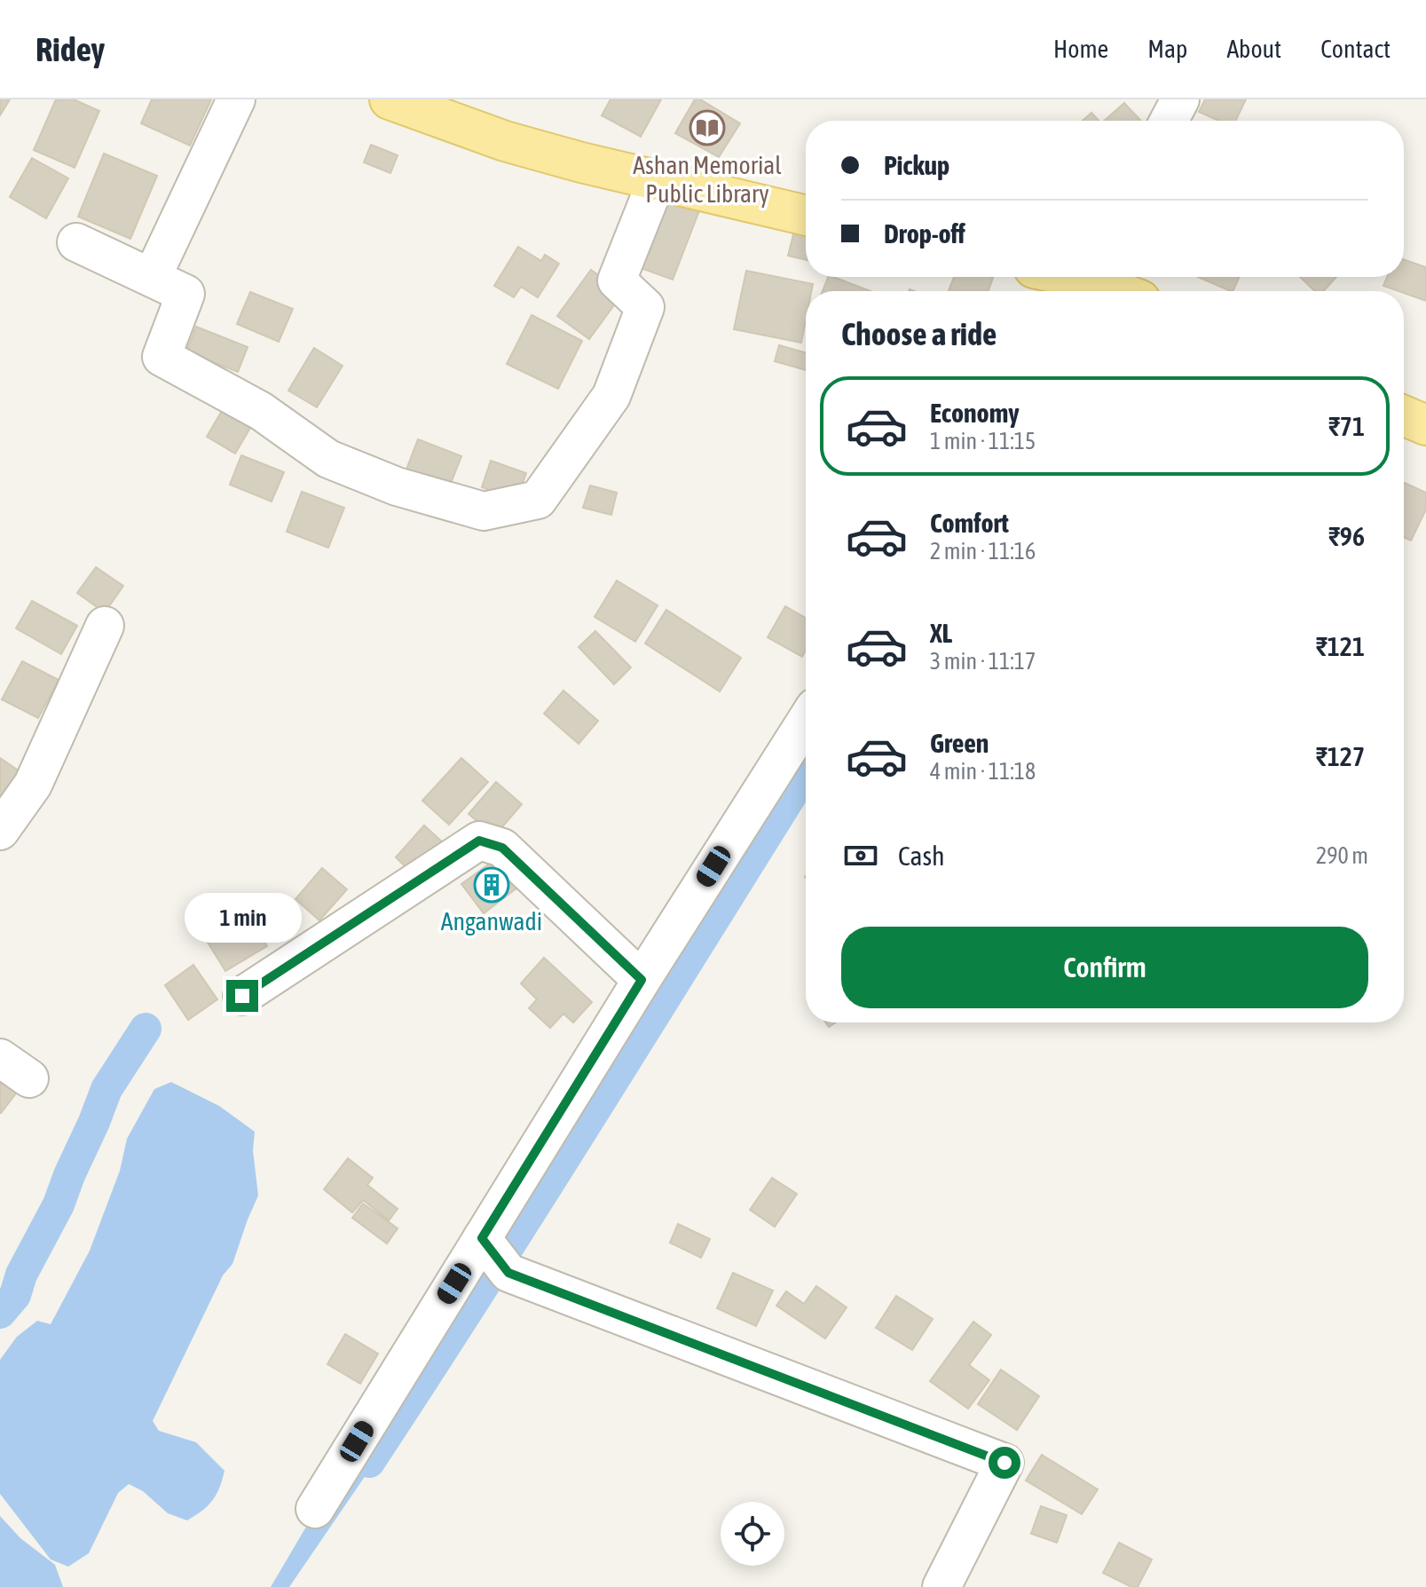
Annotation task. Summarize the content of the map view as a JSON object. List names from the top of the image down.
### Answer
{
  "places": {
    "library": ["Ashan Memorial Public Library"],
    "building": ["Anganwadi"]
  },
  "page": {
    "header": "Ridey",
    "nav": [
      "Home",
      "Map",
      "About",
      "Contact"
    ],
    "banner": ["Pickup", "Drop-off"],
    "heading": "Choose a ride",
    "list": [
      {
        "name": "Economy",
        "note": "1 min · 11:15",
        "value": "₹71"
      },
      {
        "name": "Comfort",
        "note": "2 min · 11:16",
        "value": "₹96"
      },
      {
        "name": "XL",
        "note": "3 min · 11:17",
        "value": "₹121"
      },
      {
        "name": "Green",
        "note": "4 min · 11:18",
        "value": "₹127"
      }
    ],
    "pay": ["Cash", "290 m"],
    "bubble": "1 min",
    "buttons": "Confirm"
  }
}
